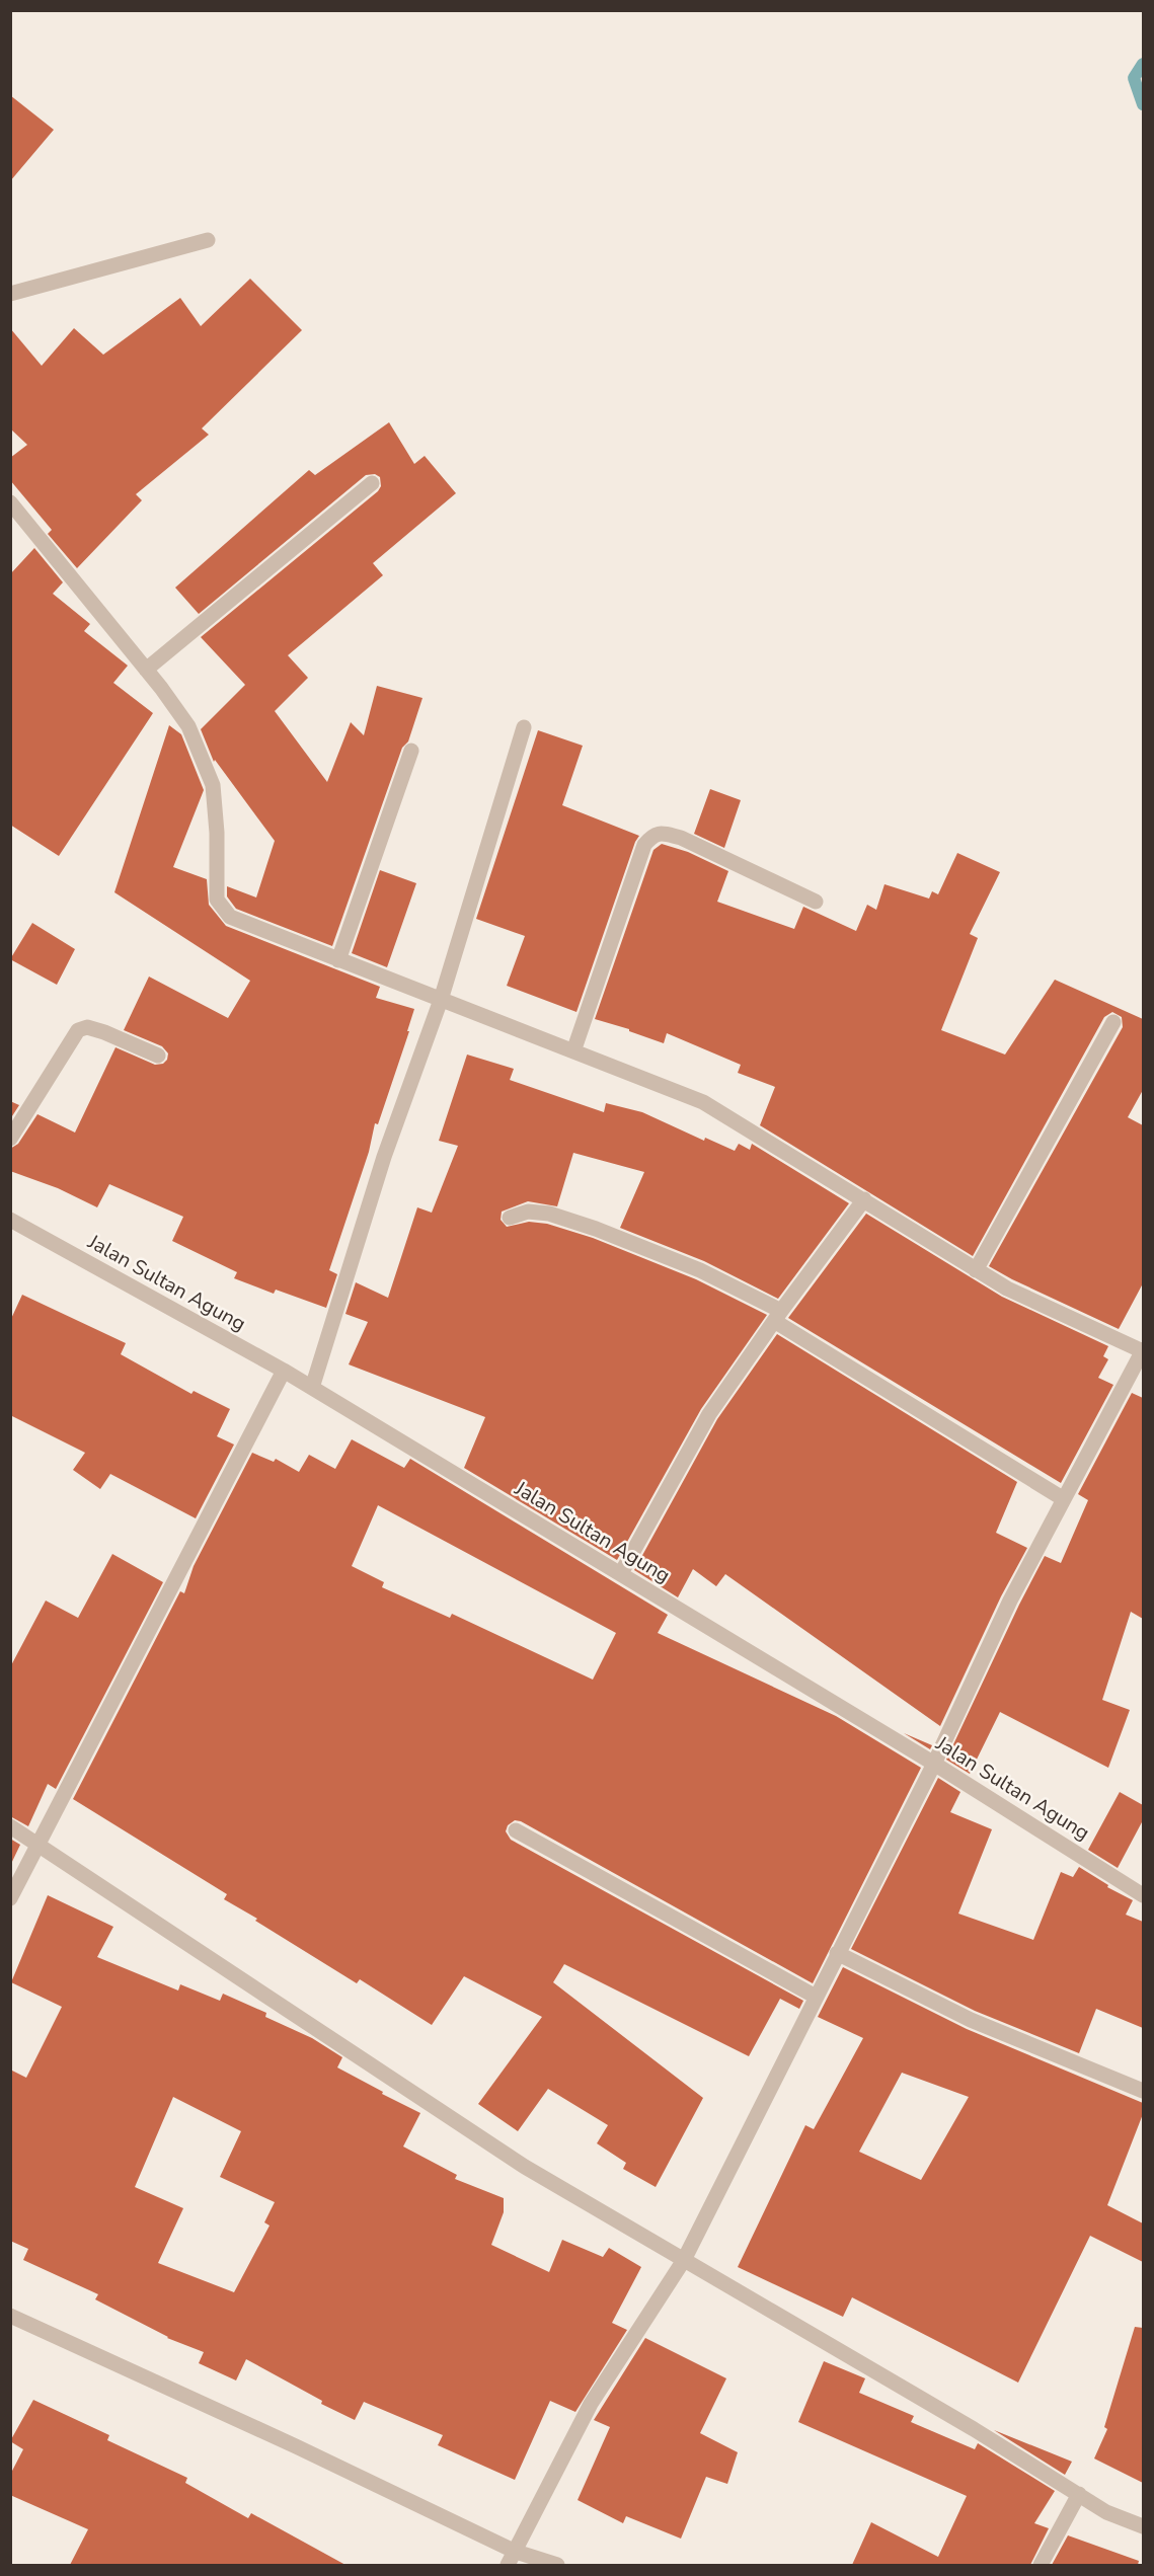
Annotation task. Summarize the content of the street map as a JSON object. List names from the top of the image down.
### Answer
{
  "streets": {
    "street": ["Jalan Sultan Agung"]
  }
}
